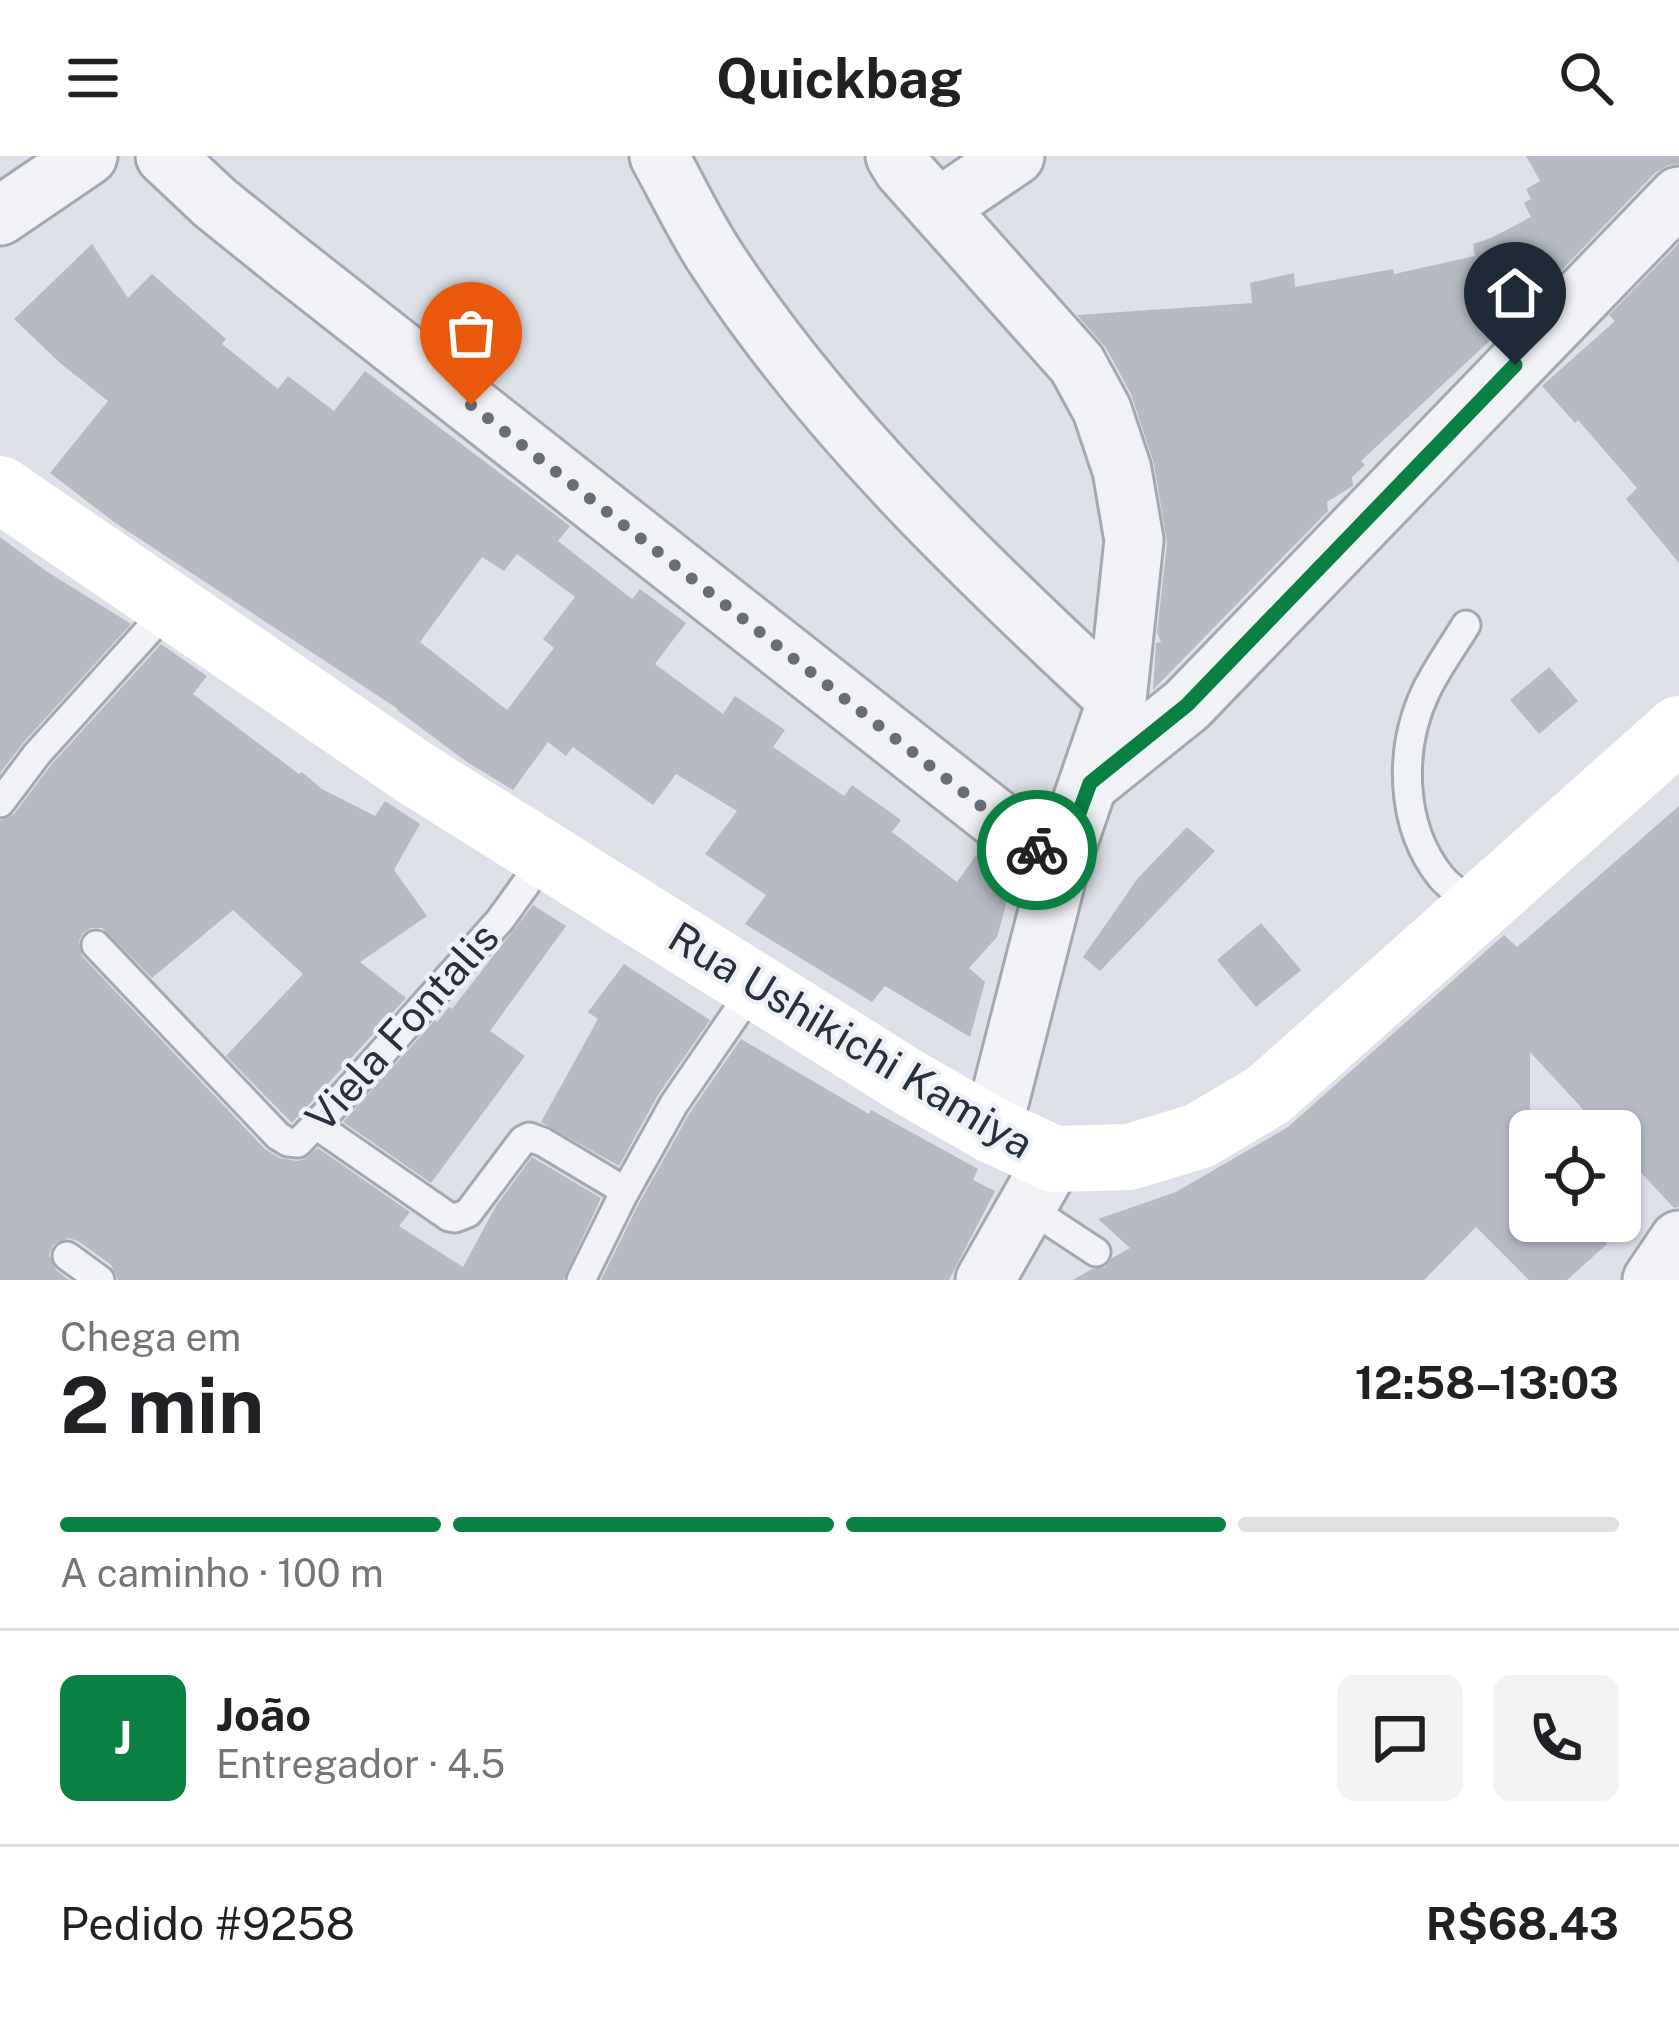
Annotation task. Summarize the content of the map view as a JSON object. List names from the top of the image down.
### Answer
{
  "streets": {
    "main road": ["Rua Ushikichi Kamiya"],
    "lane": ["Viela Fontalis"]
  },
  "crossings": [
    ["Viela Fontalis", "Rua Ushikichi Kamiya"]
  ],
  "page": {
    "header": "Quickbag",
    "heading": ["2 min", "Chega em", "12:58–13:03"],
    "panel": [
      "João",
      "Entregador · 4.5",
      "Pedido #9258",
      "R$68.43"
    ],
    "bar": "A caminho · 100 m",
    "round": "J"
  }
}
